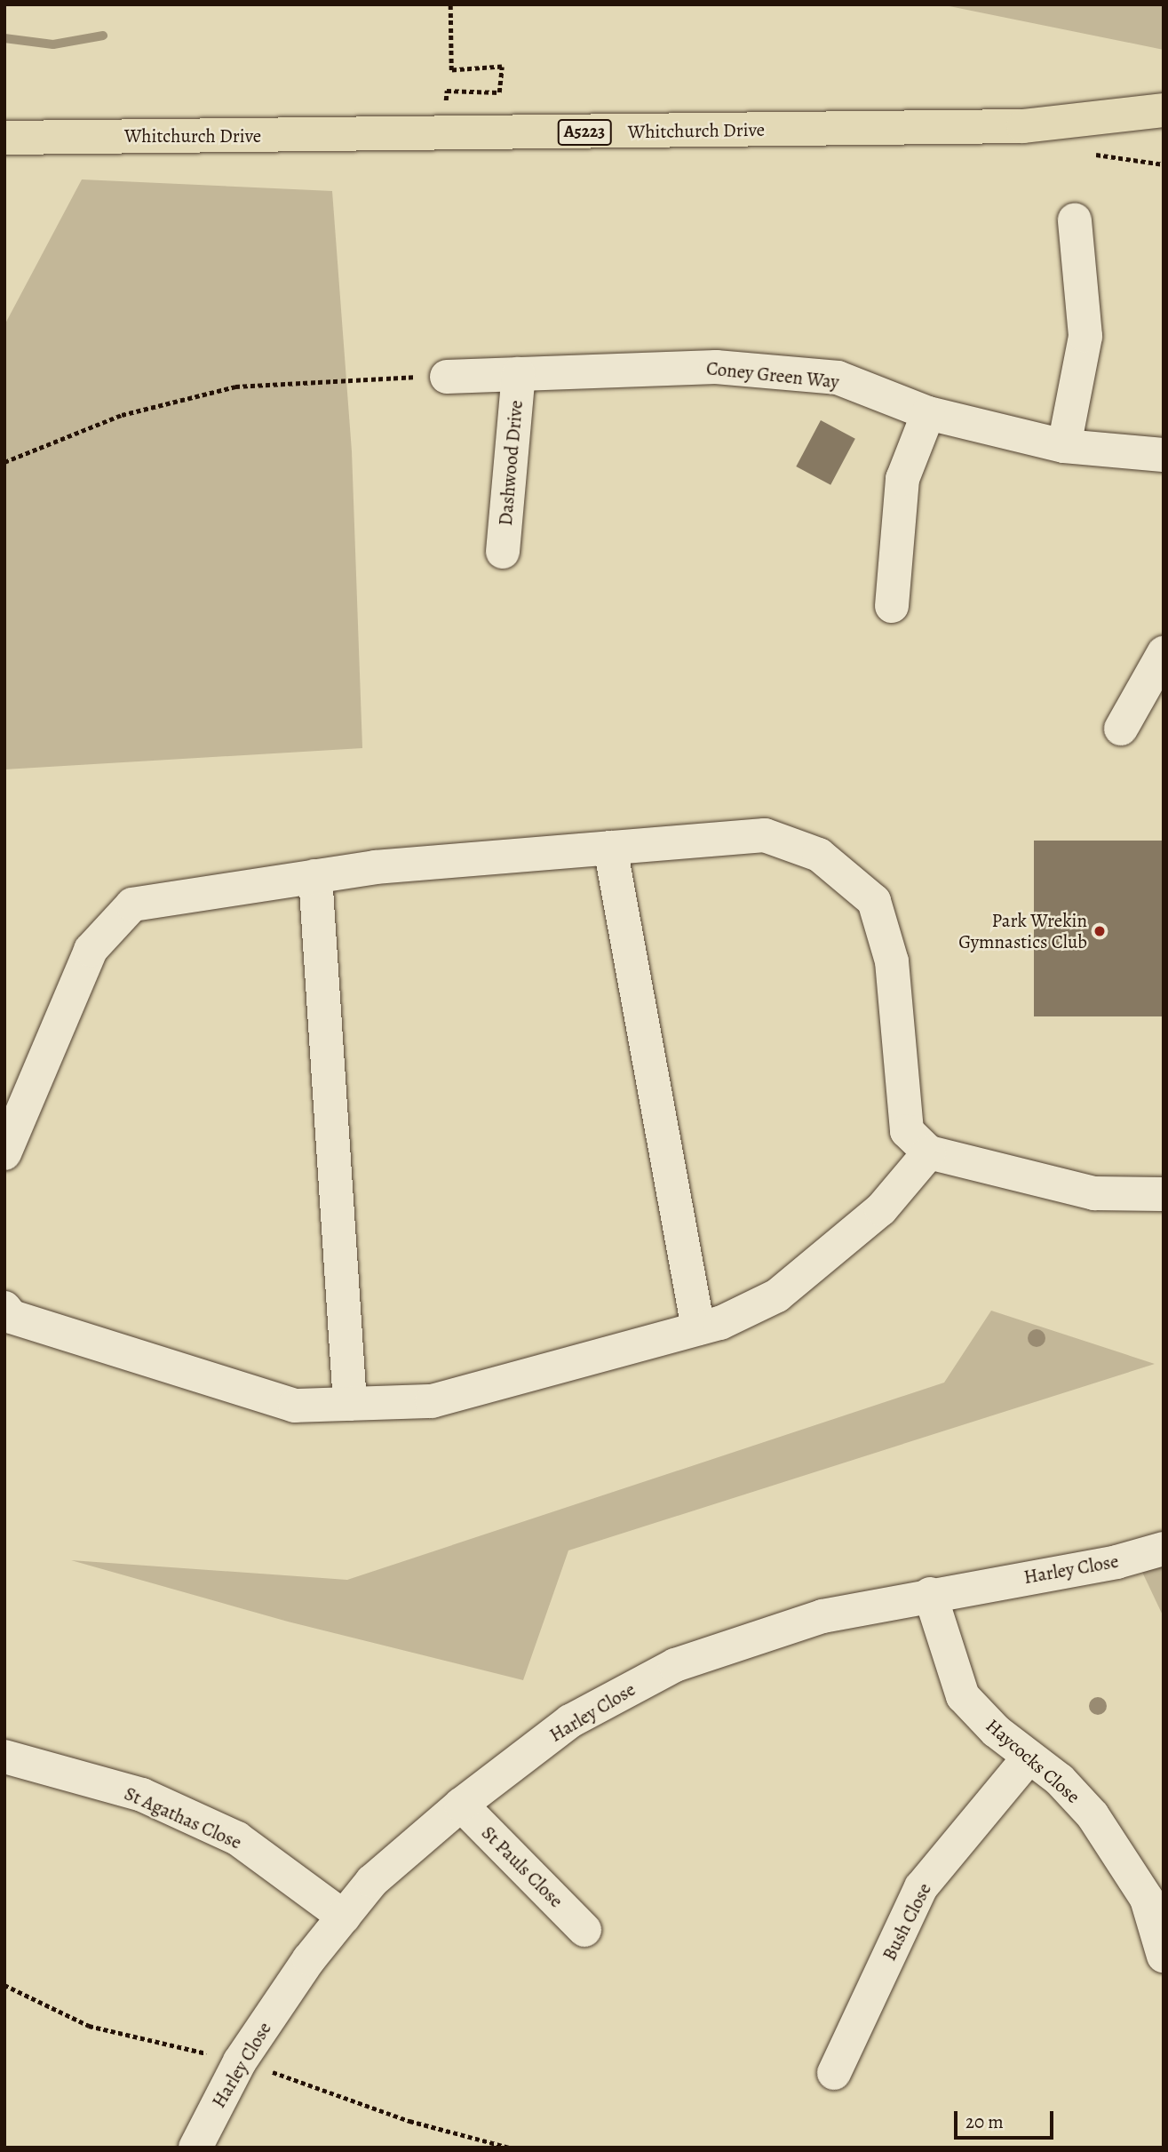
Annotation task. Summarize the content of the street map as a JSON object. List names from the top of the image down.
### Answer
{
  "streets": {
    "main road": ["Whitchurch Drive", "A5223"],
    "street": [
      "Coney Green Way",
      "Dashwood Drive",
      "Harley Close",
      "Haycocks Close",
      "St Agathas Close",
      "St Pauls Close",
      "Bush Close"
    ]
  },
  "crossings": [
    ["Coney Green Way", "Dashwood Drive"],
    ["Harley Close", "Haycocks Close"],
    ["Harley Close", "St Agathas Close"],
    ["Harley Close", "St Pauls Close"],
    ["Haycocks Close", "Bush Close"]
  ],
  "places": ["Park Wrekin Gymnastics Club"],
  "scale_bar": "20 m"
}
